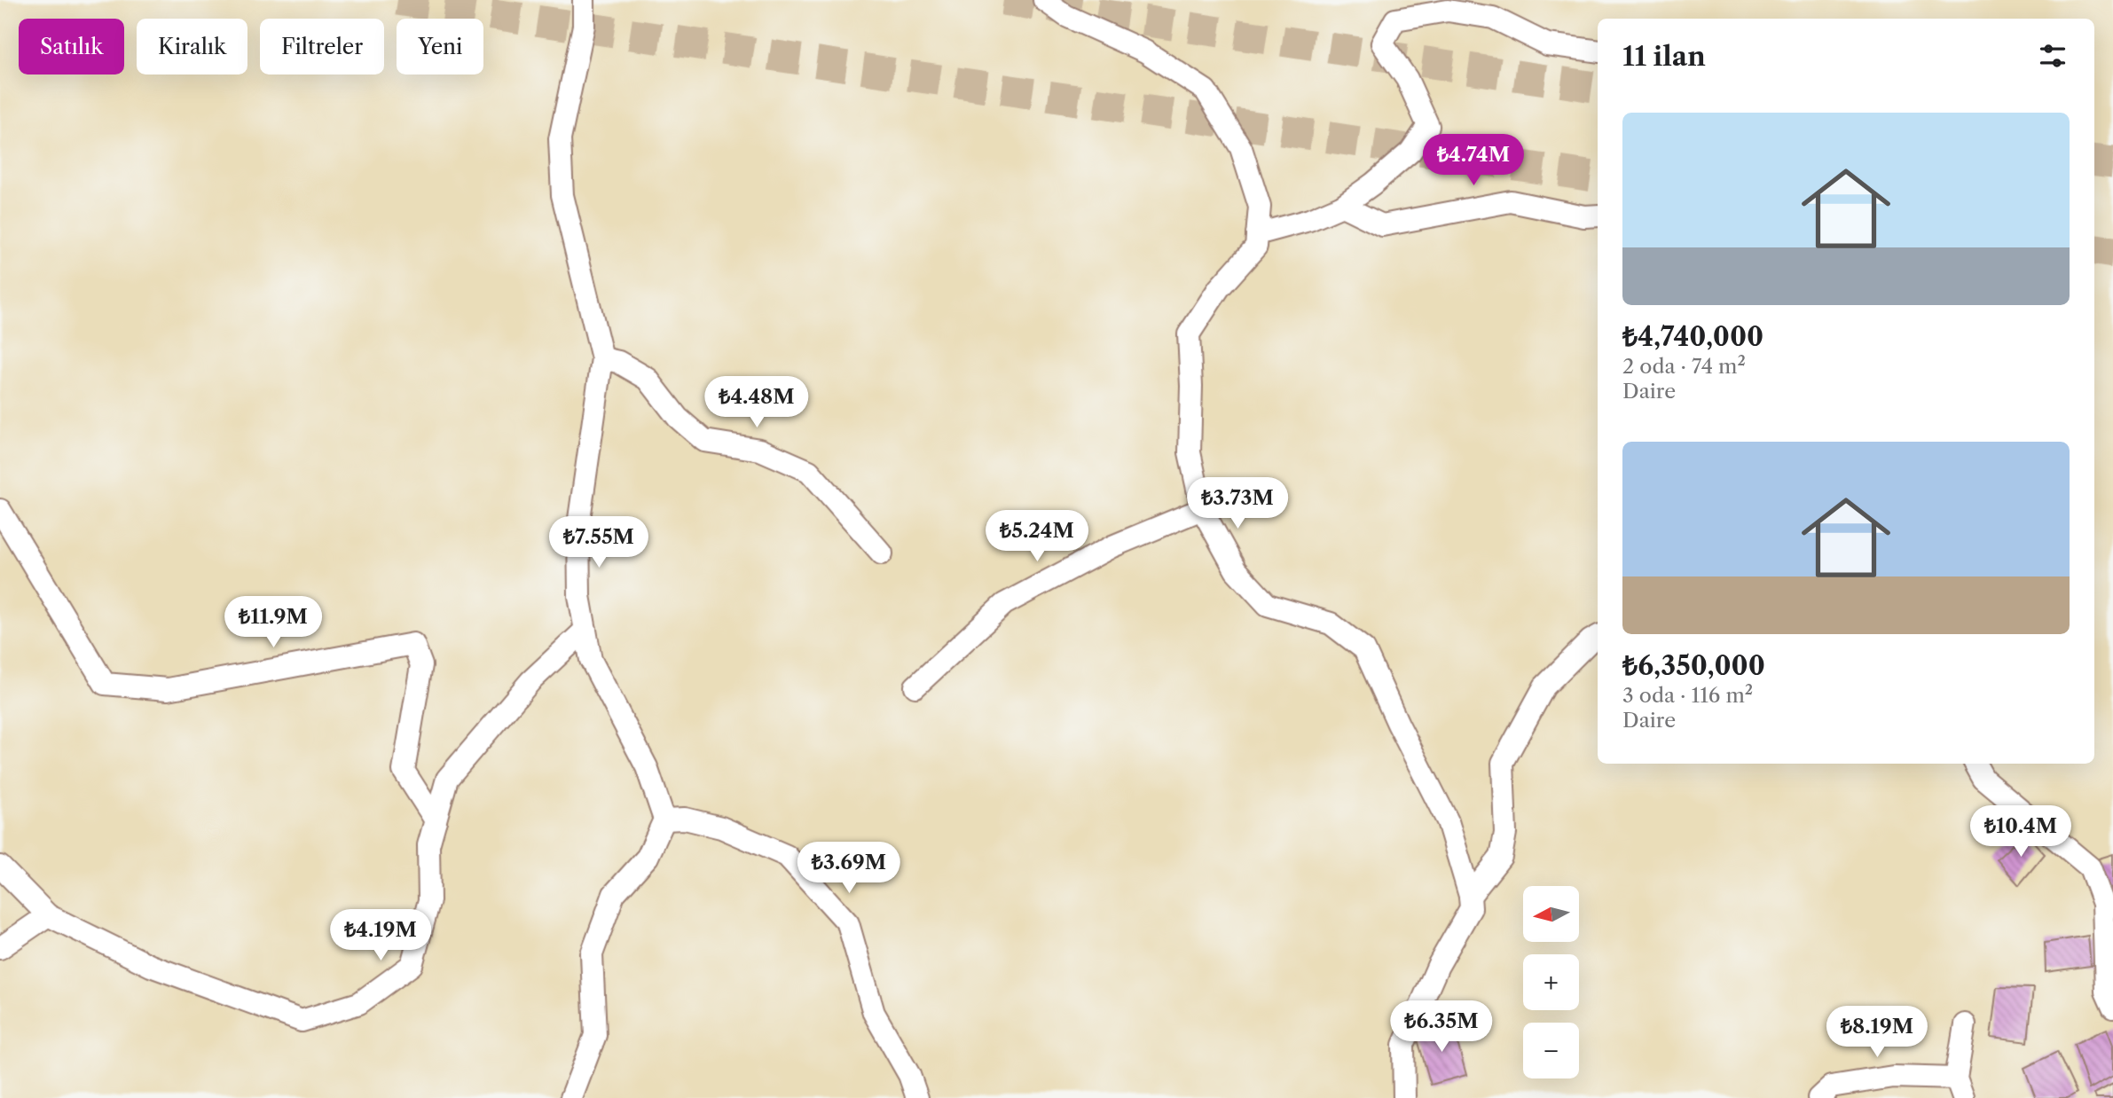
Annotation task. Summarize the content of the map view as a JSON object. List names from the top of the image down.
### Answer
{
  "north": "left",
  "page": {
    "chip": [
      "Satılık",
      "Kiralık",
      "Filtreler",
      "Yeni"
    ],
    "heading": "11 ilan",
    "list": [
      {
        "name": "₺4,740,000",
        "note": "2 oda · 74 m² · Daire"
      },
      {
        "name": "₺6,350,000",
        "note": "3 oda · 116 m² · Daire"
      }
    ],
    "price": [
      "₺4.74M",
      "₺4.48M",
      "₺3.73M",
      "₺5.24M",
      "₺7.55M",
      "₺11.9M",
      "₺10.4M",
      "₺3.69M",
      "₺4.19M",
      "₺6.35M",
      "₺8.19M"
    ],
    "map_buttons": ["+", "−"]
  }
}
